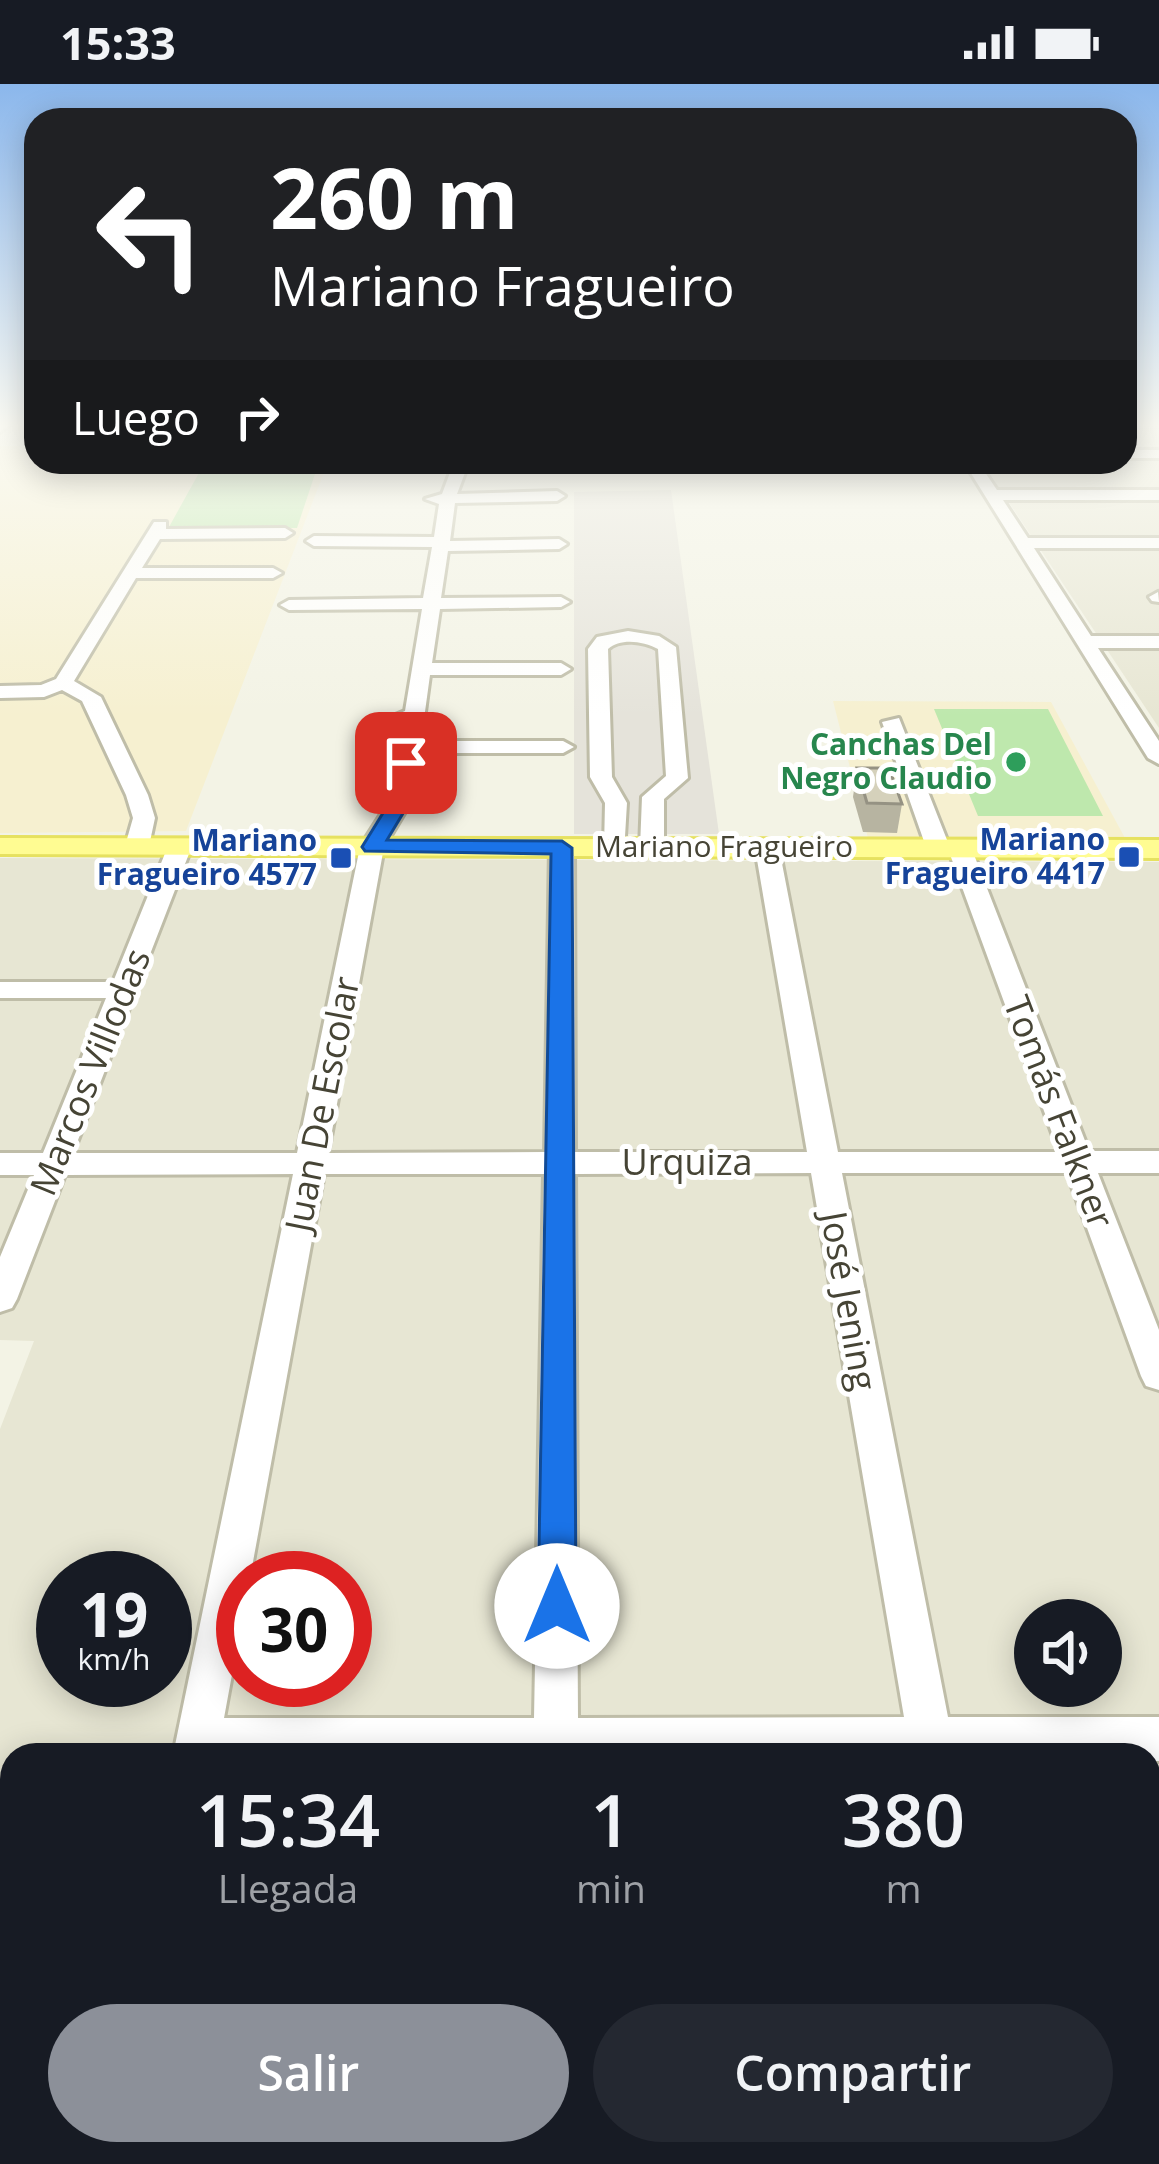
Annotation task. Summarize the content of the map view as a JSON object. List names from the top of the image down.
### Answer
{
  "streets": {
    "main road": ["Mariano Fragueiro"],
    "street": [
      "Marcos Villodas",
      "Juan De Escolar",
      "Tomás Falkner",
      "Urquiza",
      "José Jening"
    ]
  },
  "crossings": [
    ["Mariano Fragueiro", "Marcos Villodas"],
    ["Mariano Fragueiro", "Juan De Escolar"],
    ["Mariano Fragueiro", "Tomás Falkner"],
    ["Mariano Fragueiro", "José Jening"],
    ["Marcos Villodas", "Urquiza"],
    ["Juan De Escolar", "Urquiza"],
    ["Tomás Falkner", "Urquiza"],
    ["Urquiza", "José Jening"]
  ],
  "places": {
    "other": ["Canchas Del Negro Claudio"],
    "transit": ["Mariano Fragueiro 4417", "Mariano Fragueiro 4577"]
  },
  "page": {
    "status": "15:33",
    "turn": ["260 m", "Mariano Fragueiro"],
    "then": "Luego",
    "speed": "19 km/h",
    "limit": "30",
    "eta": [
      "15:34",
      "Llegada",
      "1",
      "min",
      "380",
      "m"
    ],
    "buttons": ["Salir", "Compartir"]
  }
}
